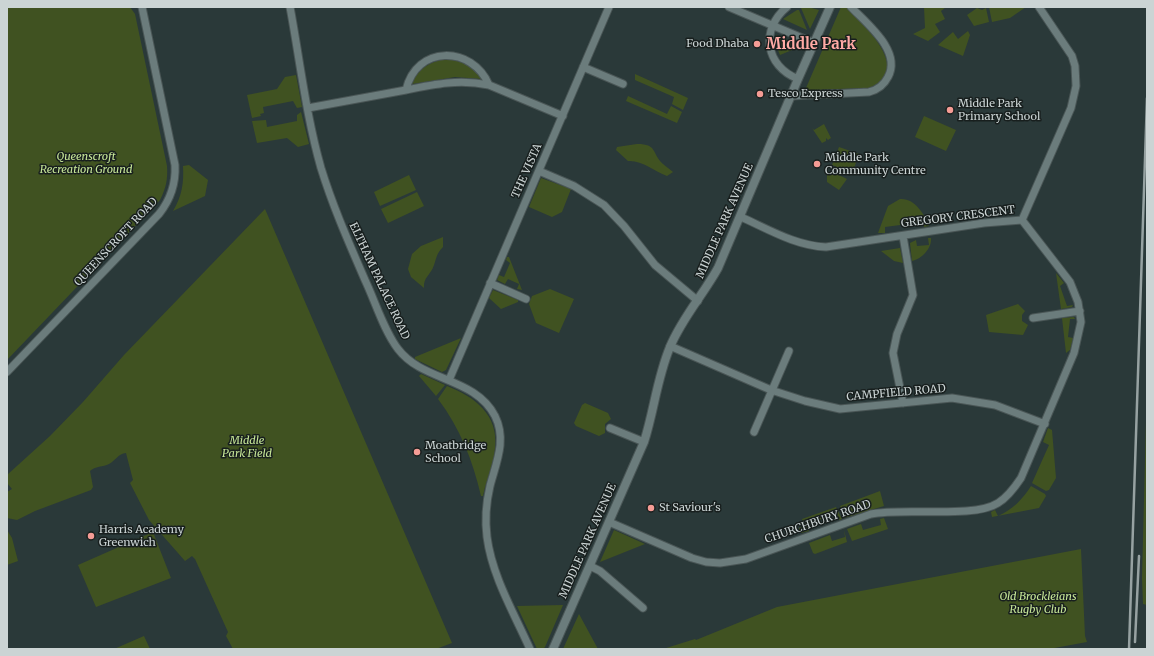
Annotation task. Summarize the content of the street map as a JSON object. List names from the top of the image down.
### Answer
{
  "streets": {
    "street": [
      "THE VISTA",
      "GREGORY CRESCENT",
      "MIDDLE PARK AVENUE",
      "QUEENSCROFT ROAD",
      "ELTHAM PALACE ROAD",
      "CAMPFIELD ROAD",
      "CHURCHBURY ROAD"
    ]
  },
  "crossings": [
    ["THE VISTA", "ELTHAM PALACE ROAD"],
    ["GREGORY CRESCENT", "MIDDLE PARK AVENUE"],
    ["GREGORY CRESCENT", "CHURCHBURY ROAD"],
    ["MIDDLE PARK AVENUE", "CAMPFIELD ROAD"],
    ["MIDDLE PARK AVENUE", "CHURCHBURY ROAD"],
    ["CAMPFIELD ROAD", "CHURCHBURY ROAD"]
  ],
  "districts": ["Middle Park"],
  "parks": ["Queenscroft Recreation Ground", "Middle Park Field", "Old Brockleians Rugby Club"],
  "places": [
    "Food Dhaba",
    "Tesco Express",
    "Middle Park Primary School",
    "Middle Park Community Centre",
    "Moatbridge School",
    "St Saviour's",
    "Harris Academy Greenwich"
  ]
}
